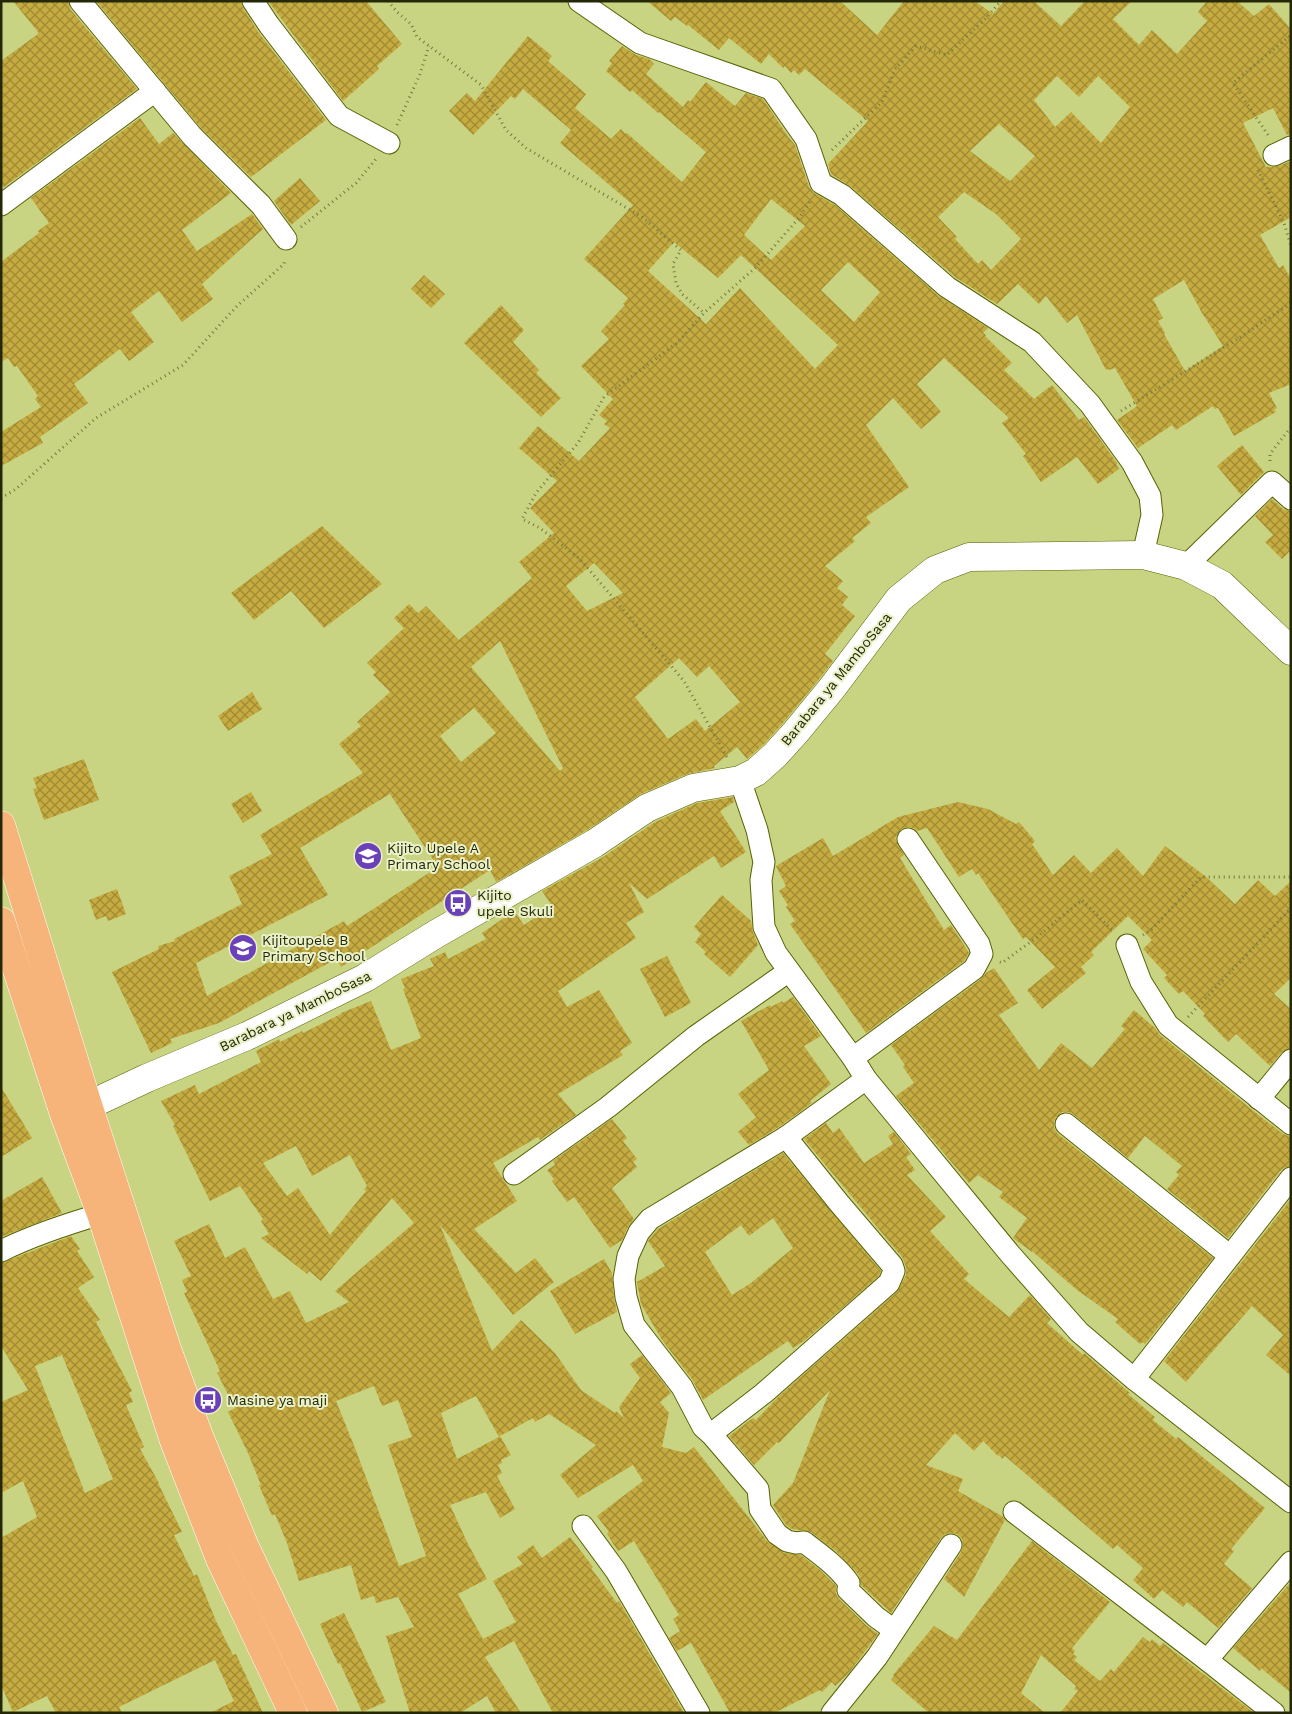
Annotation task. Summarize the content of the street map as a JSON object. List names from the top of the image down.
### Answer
{
  "streets": {
    "street": ["Barabara ya MamboSasa"]
  },
  "places": {
    "school or university": ["Kijito Upele A Primary School", "Kijitoupele B Primary School"],
    "bus stop": ["Kijito upele Skuli", "Masine ya maji"]
  }
}
